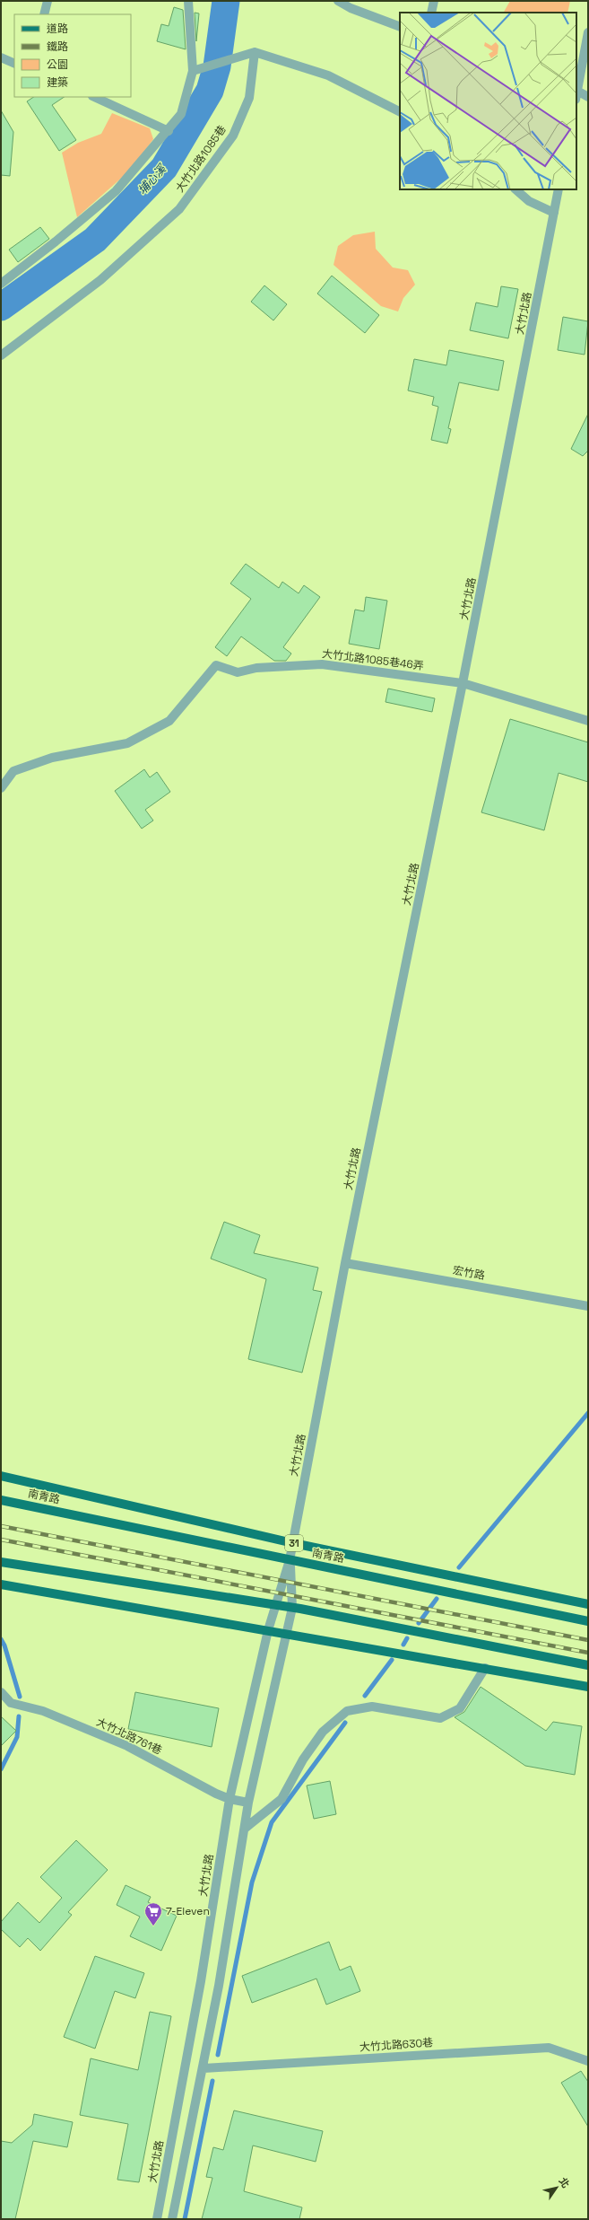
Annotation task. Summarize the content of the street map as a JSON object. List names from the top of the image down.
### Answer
{
  "streets": {
    "main road": ["南青路", "31"],
    "street": [
      "大竹北路1085巷",
      "大竹北路",
      "大竹北路1085巷46弄",
      "宏竹路",
      "大竹北路761巷",
      "大竹北路630巷"
    ]
  },
  "crossings": [
    ["大竹北路", "大竹北路1085巷46弄"],
    ["大竹北路", "宏竹路"],
    ["大竹北路", "南青路"],
    ["大竹北路", "31"],
    ["大竹北路", "大竹北路761巷"],
    ["大竹北路", "大竹北路630巷"]
  ],
  "water": ["埔心溪"],
  "places": {
    "supermarket": ["7-Eleven"]
  },
  "legend": [
    "道路",
    "鐵路",
    "公園",
    "建築"
  ],
  "north": "top right"
}
